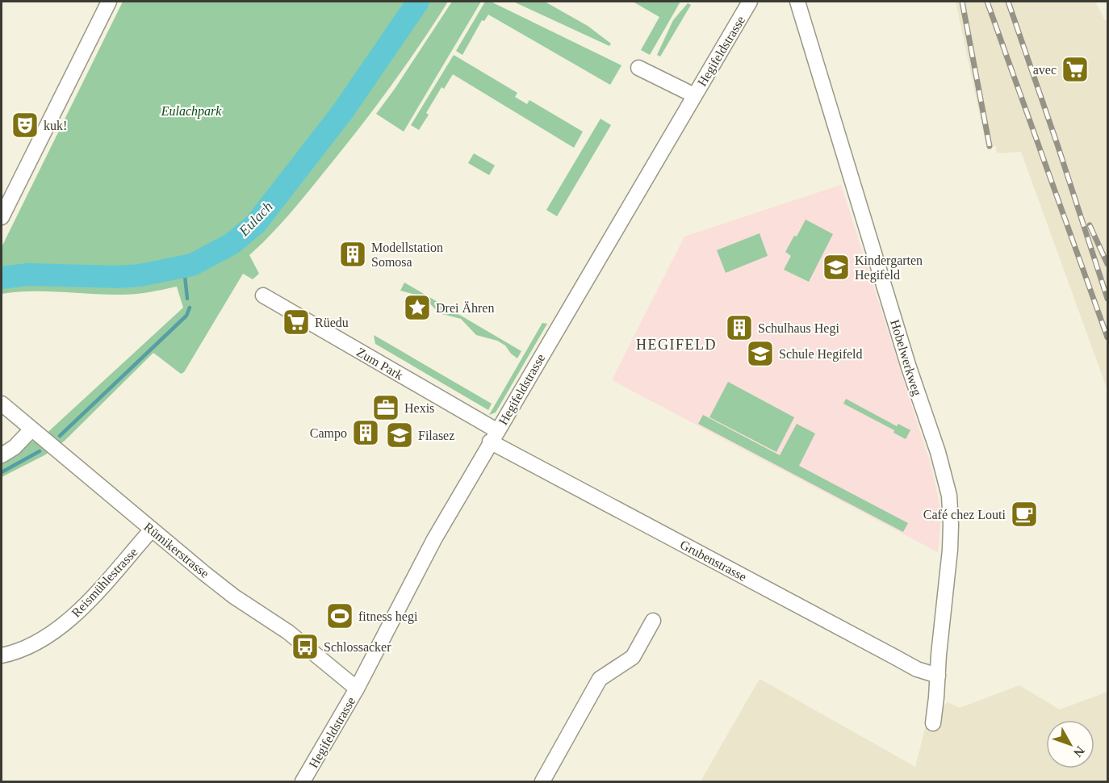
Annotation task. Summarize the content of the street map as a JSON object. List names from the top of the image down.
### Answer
{
  "streets": {
    "street": [
      "Hegifeldstrasse",
      "Hobelwerkweg",
      "Zum Park",
      "Rümikerstrasse",
      "Grubenstrasse",
      "Reismühlestrasse"
    ]
  },
  "crossings": [
    ["Hegifeldstrasse", "Zum Park"],
    ["Hegifeldstrasse", "Rümikerstrasse"],
    ["Hegifeldstrasse", "Grubenstrasse"],
    ["Hobelwerkweg", "Grubenstrasse"],
    ["Zum Park", "Grubenstrasse"],
    ["Rümikerstrasse", "Reismühlestrasse"]
  ],
  "districts": ["HEGIFELD"],
  "water": ["Eulach"],
  "parks": ["Eulachpark"],
  "places": {
    "supermarket": ["avec", "Rüedu"],
    "theatre": ["kuk!"],
    "building": ["Modellstation Somosa", "Schulhaus Hegi", "Campo"],
    "school or university": ["Kindergarten Hegifeld", "Schule Hegifeld", "Filasez"],
    "place": ["Drei Ähren"],
    "office": ["Hexis"],
    "cafe": ["Café chez Louti"],
    "sports": ["fitness hegi"],
    "bus stop": ["Schlossacker"]
  },
  "north": "bottom right"
}
